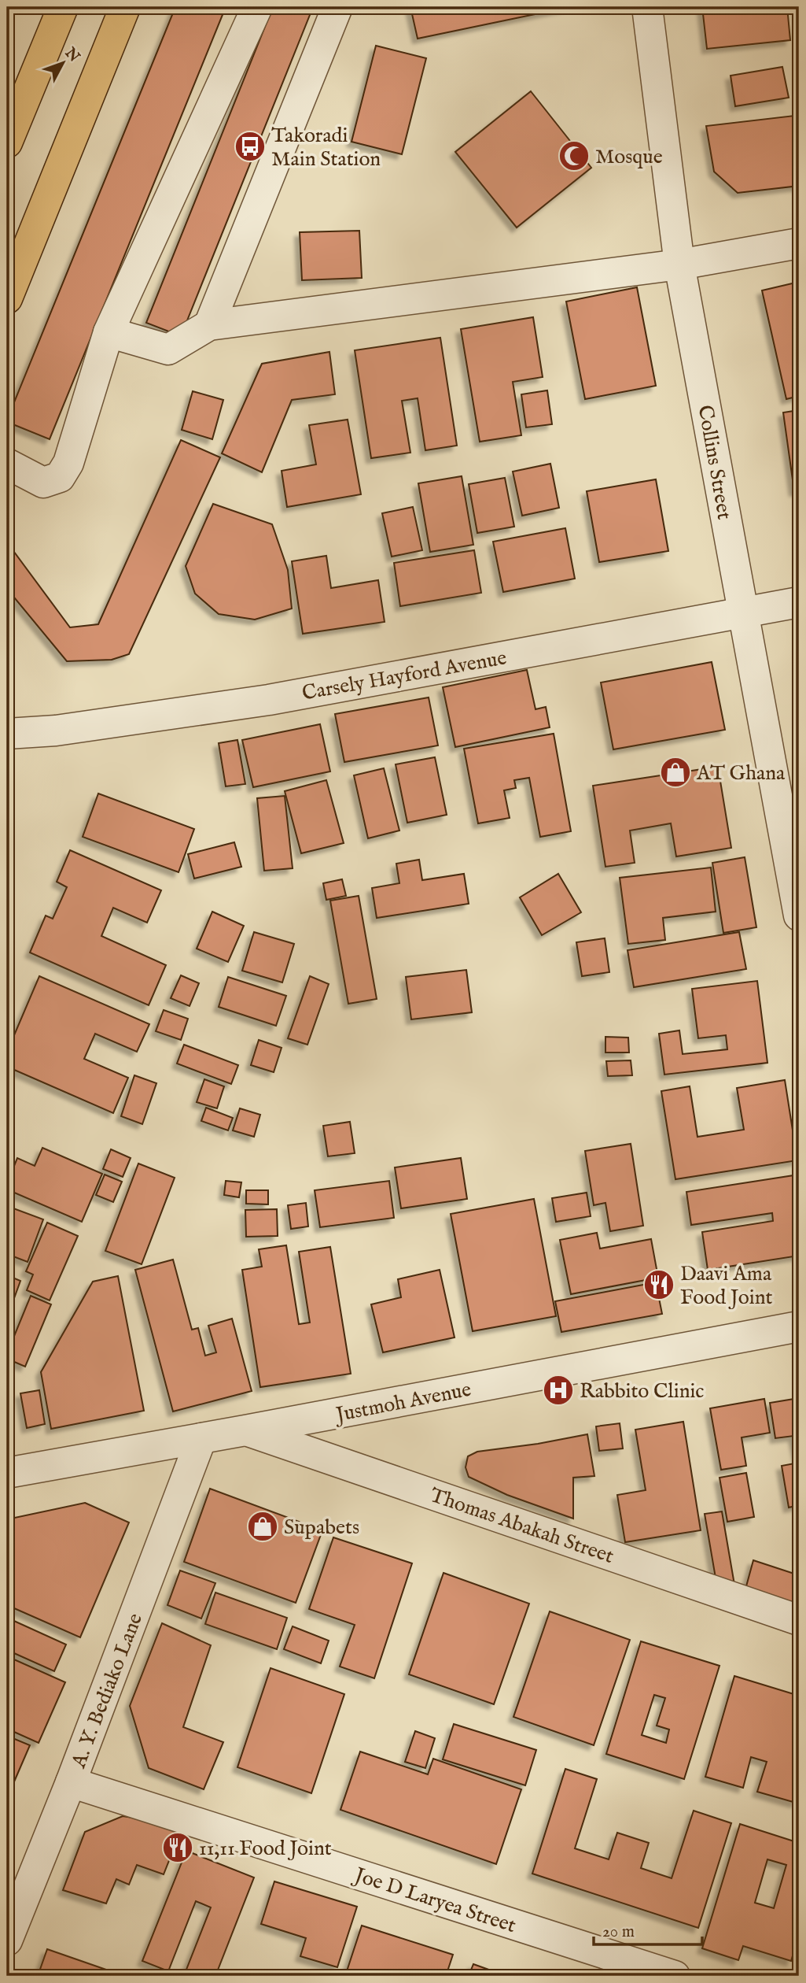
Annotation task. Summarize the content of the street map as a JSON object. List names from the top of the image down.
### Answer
{
  "streets": {
    "street": [
      "Collins Street",
      "Carsely Hayford Avenue",
      "Justmoh Avenue",
      "Thomas Abakah Street",
      "A. Y. Bediako Lane",
      "Joe D Laryea Street"
    ]
  },
  "crossings": [
    ["Collins Street", "Carsely Hayford Avenue"],
    ["Justmoh Avenue", "Thomas Abakah Street"],
    ["Justmoh Avenue", "A. Y. Bediako Lane"],
    ["A. Y. Bediako Lane", "Joe D Laryea Street"]
  ],
  "places": {
    "bus stop": ["Takoradi Main Station"],
    "mosque": ["Mosque"],
    "shop": ["AT Ghana", "Supabets"],
    "restaurant": ["Daavi Ama Food Joint", "11,11 Food Joint"],
    "hospital": ["Rabbito Clinic"]
  },
  "scale_bar": "20 m",
  "north": "top right"
}
